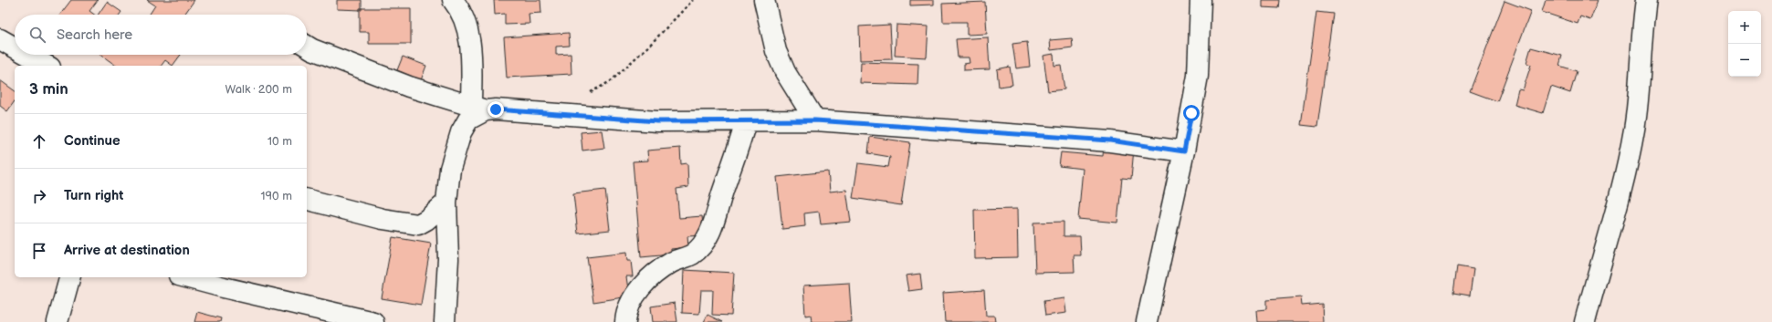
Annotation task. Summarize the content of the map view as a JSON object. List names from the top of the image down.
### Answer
{
  "page": {
    "map_buttons": ["+", "−"],
    "search": "Search here",
    "heading": ["3 min", "Walk · 200 m"],
    "list": [
      ["Continue", "10 m"],
      ["Turn right", "190 m"],
      "Arrive at destination"
    ]
  }
}
